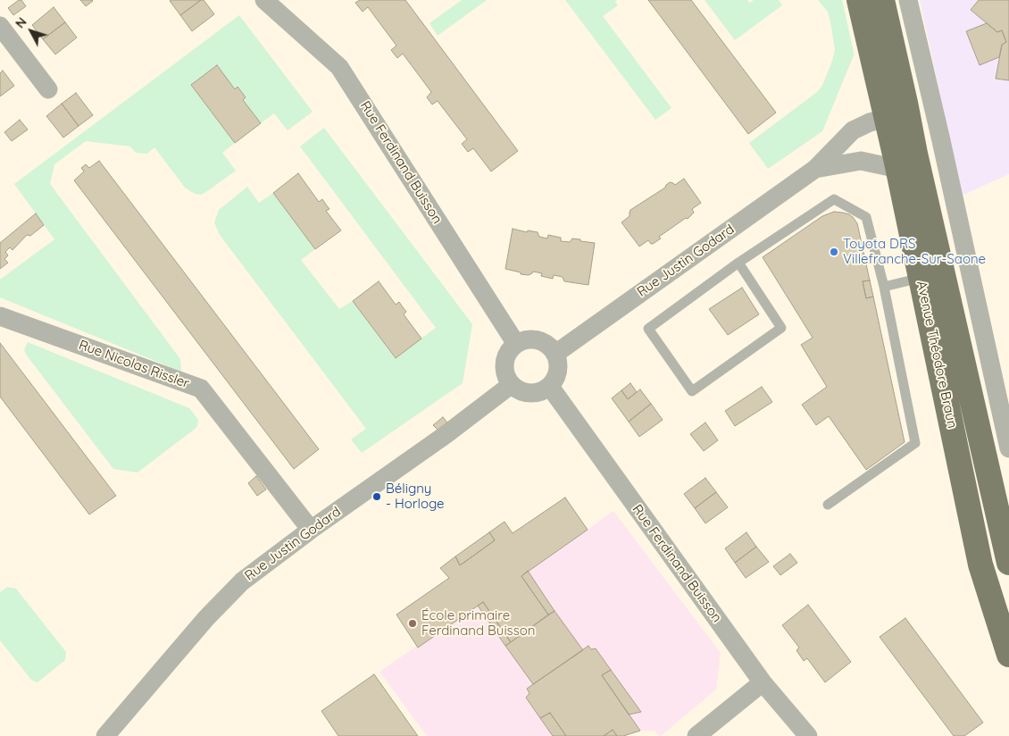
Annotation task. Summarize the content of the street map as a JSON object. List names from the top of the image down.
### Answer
{
  "streets": {
    "main road": ["Avenue Théodore Braun"],
    "street": ["Rue Ferdinand Buisson", "Rue Justin Godard", "Rue Nicolas Rissler"]
  },
  "crossings": [
    ["Rue Ferdinand Buisson", "Rue Justin Godard"],
    ["Rue Justin Godard", "Avenue Théodore Braun"],
    ["Rue Justin Godard", "Rue Nicolas Rissler"]
  ],
  "places": ["Toyota DRS Villefranche-Sur-Saone", "Béligny - Horloge", "École primaire Ferdinand Buisson"],
  "north": "top left"
}
